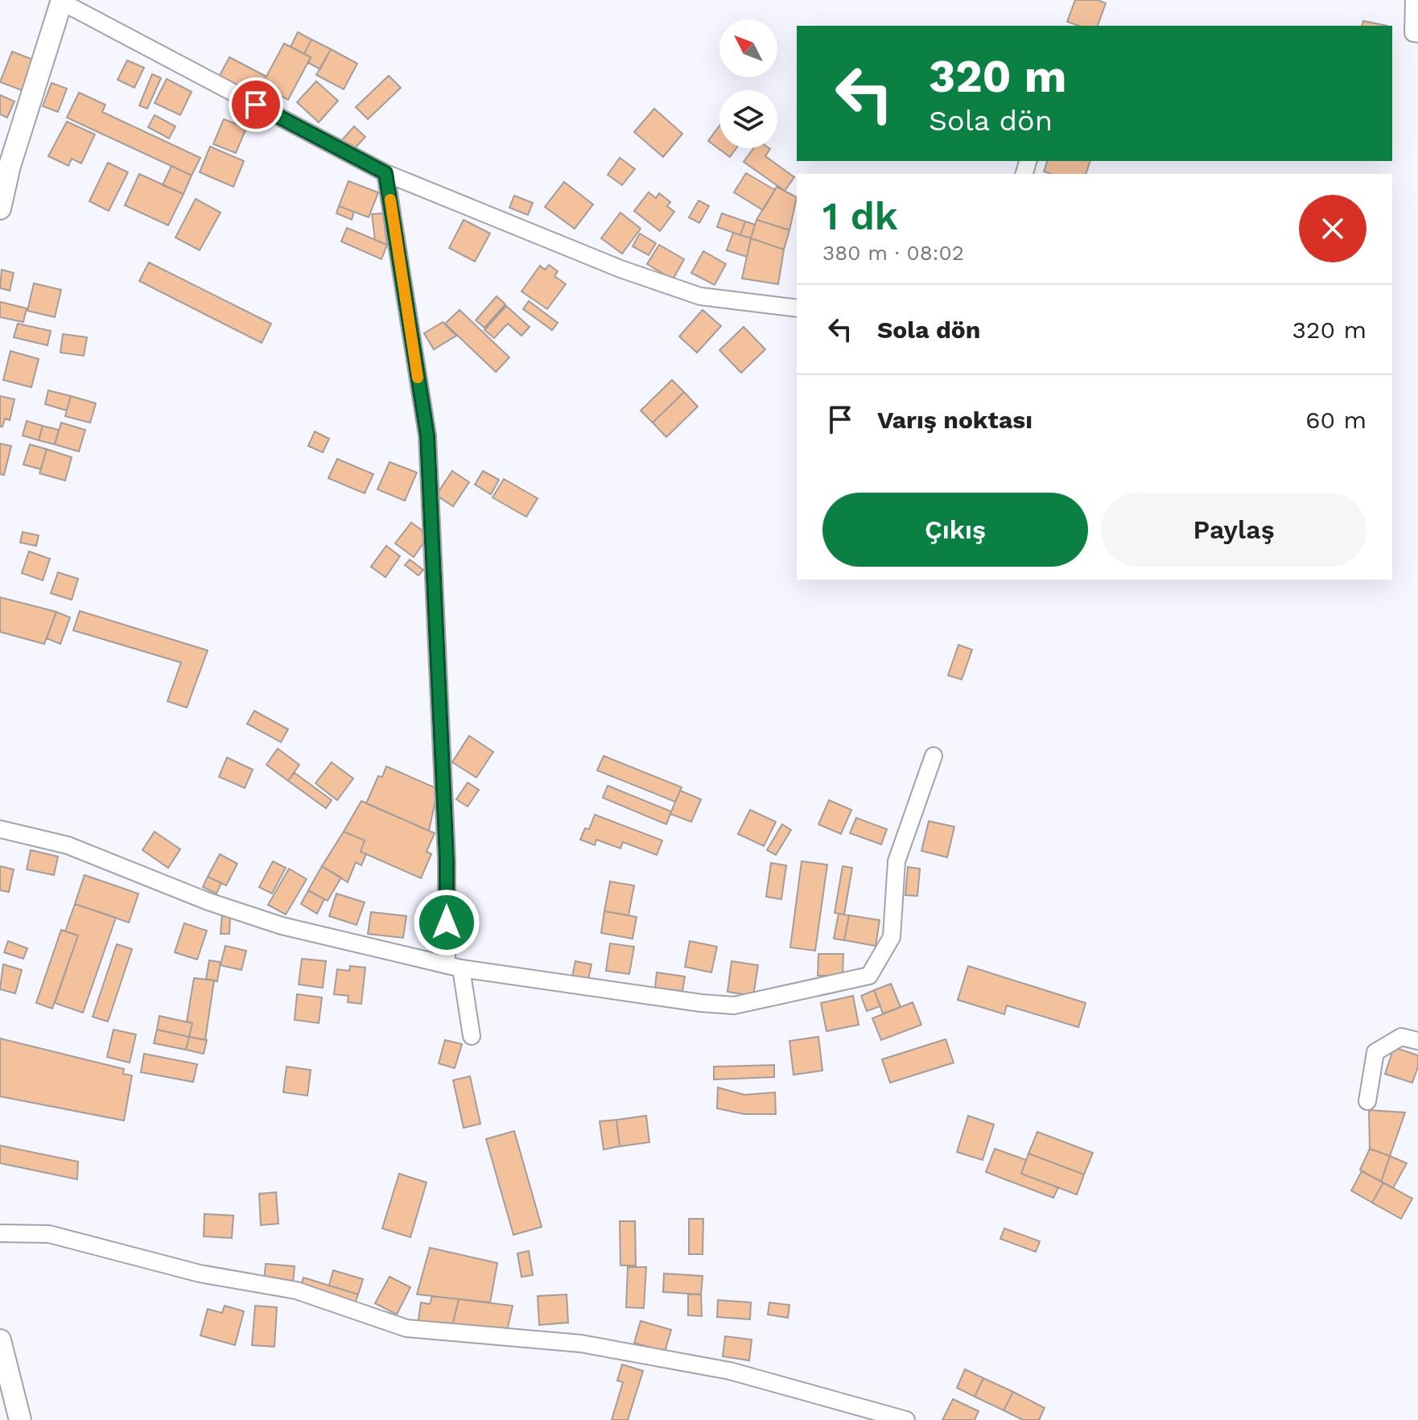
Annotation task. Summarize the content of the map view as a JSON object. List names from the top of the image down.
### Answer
{
  "north": "top left",
  "page": {
    "turn": ["320 m", "Sola dön"],
    "heading": ["1 dk", "380 m · 08:02"],
    "list": [
      {
        "name": "Sola dön",
        "value": "320 m"
      },
      {
        "name": "Varış noktası",
        "value": "60 m"
      }
    ],
    "buttons": ["Çıkış", "Paylaş"]
  }
}
